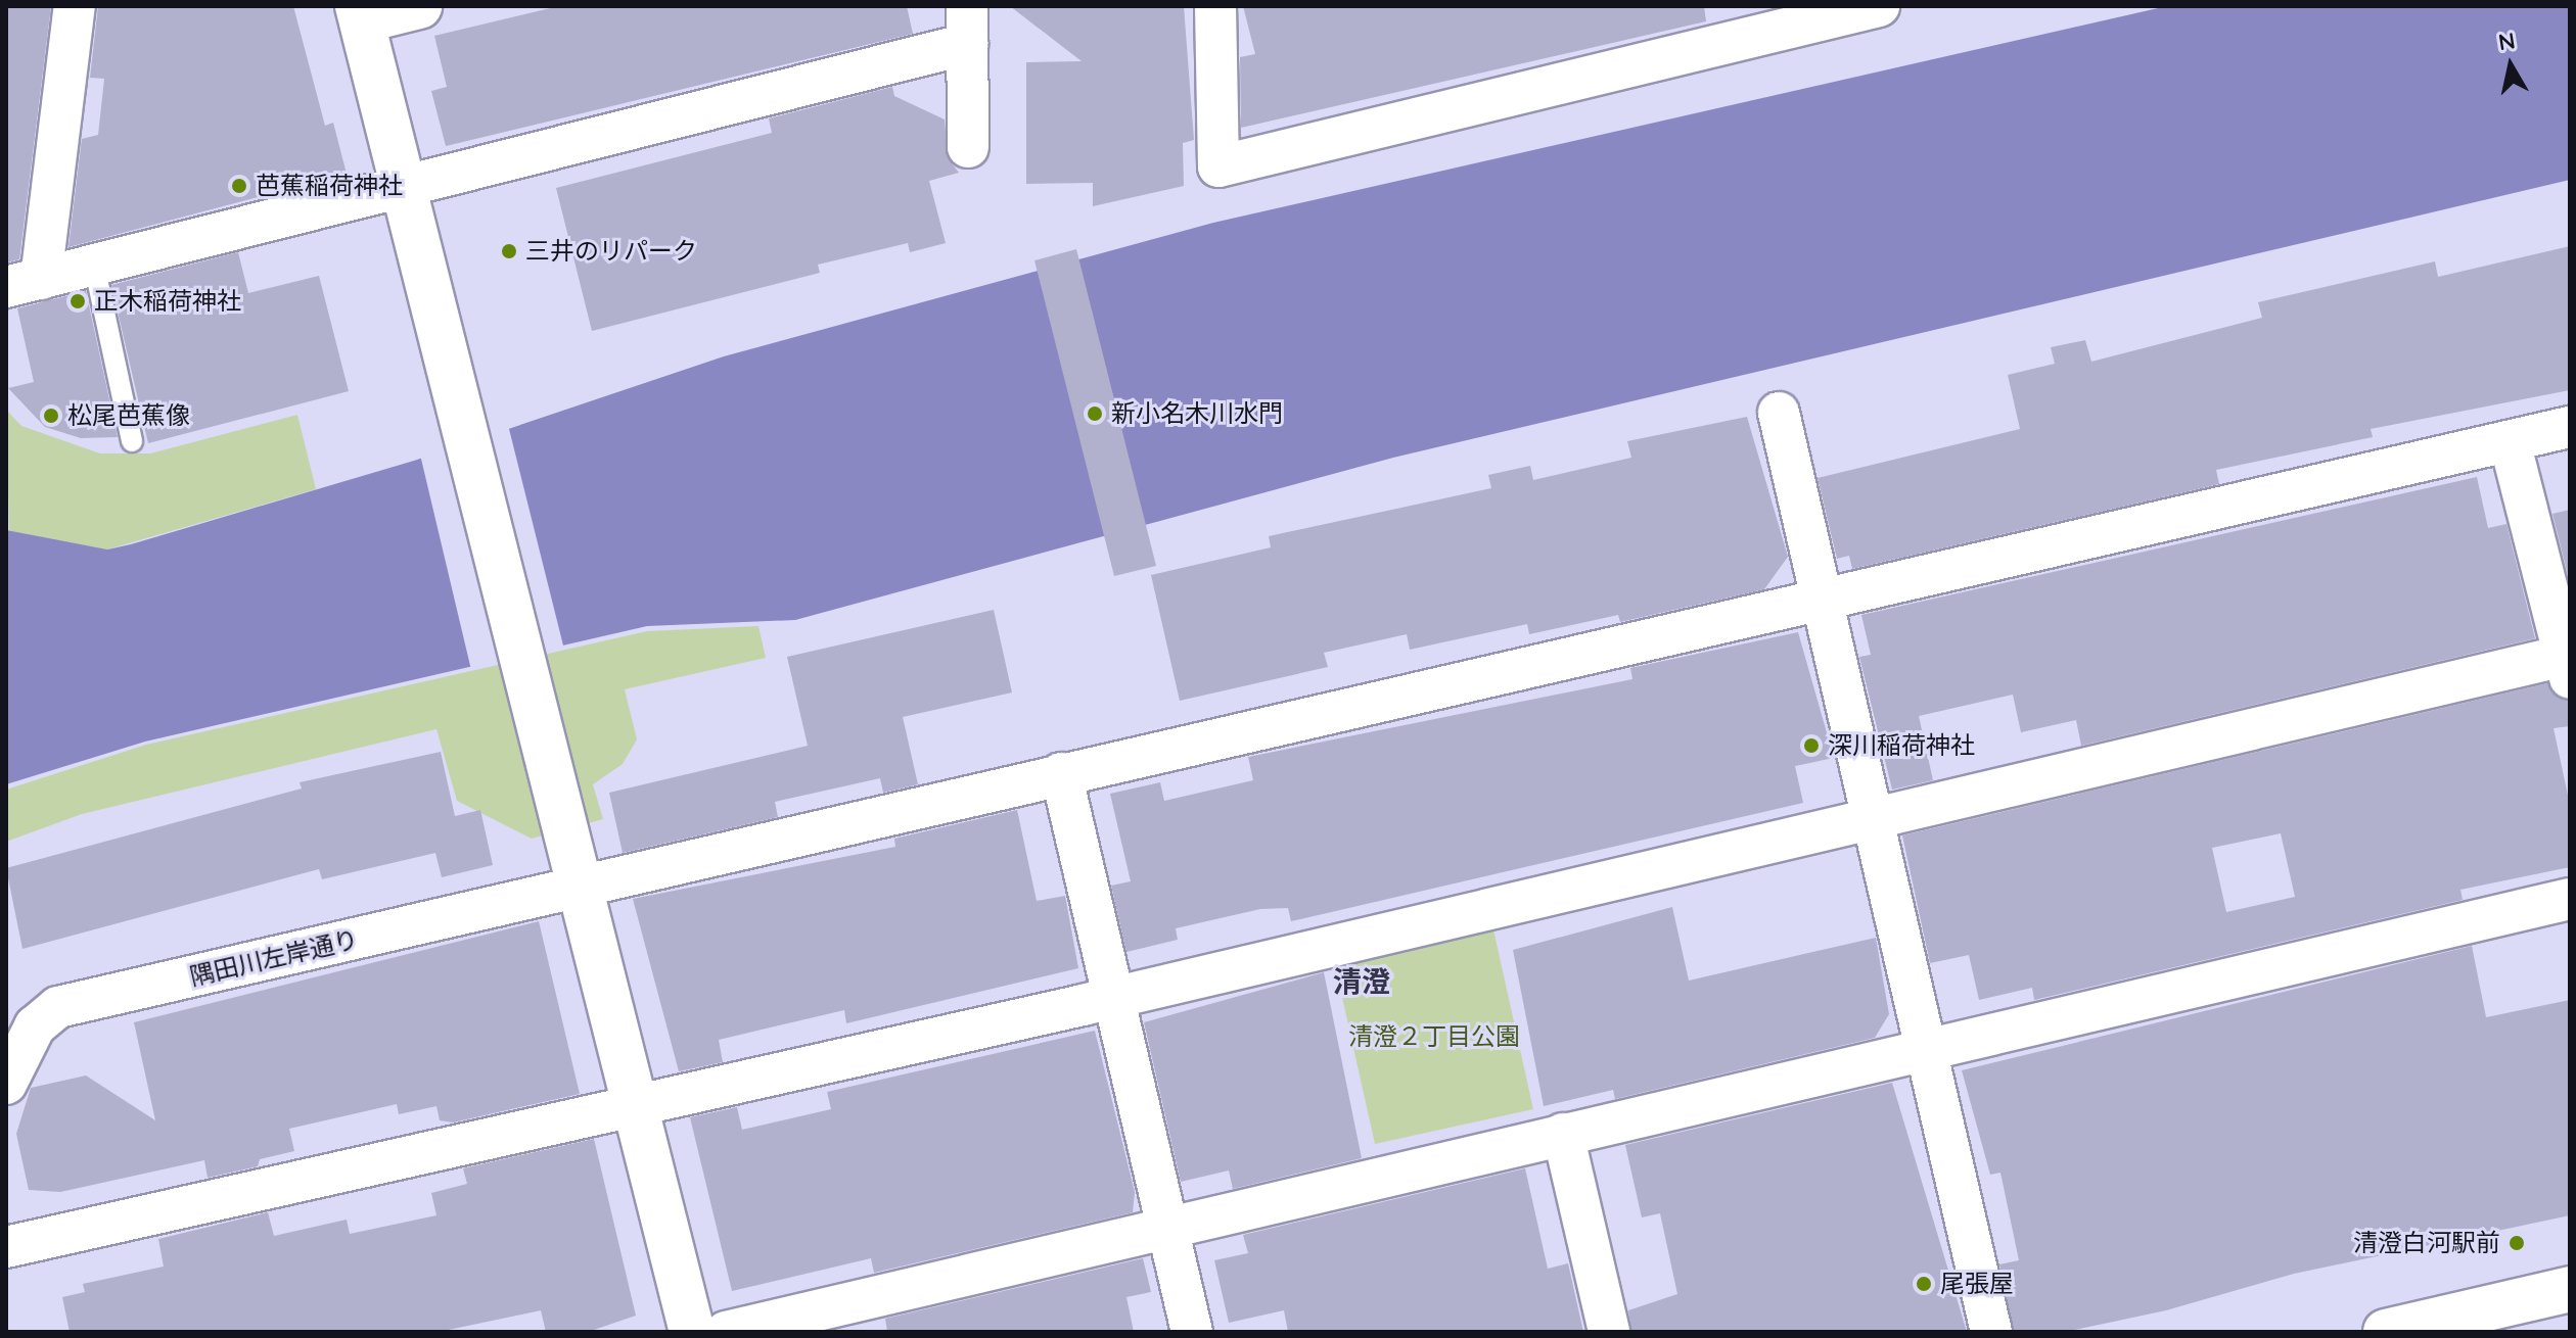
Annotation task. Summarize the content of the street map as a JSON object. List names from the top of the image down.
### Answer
{
  "streets": {
    "street": ["隅田川左岸通り"]
  },
  "districts": ["清澄"],
  "parks": ["清澄２丁目公園"],
  "places": [
    "芭蕉稲荷神社",
    "三井のリパーク",
    "正木稲荷神社",
    "新小名木川水門",
    "松尾芭蕉像",
    "深川稲荷神社",
    "清澄白河駅前",
    "尾張屋"
  ],
  "north": "top"
}
